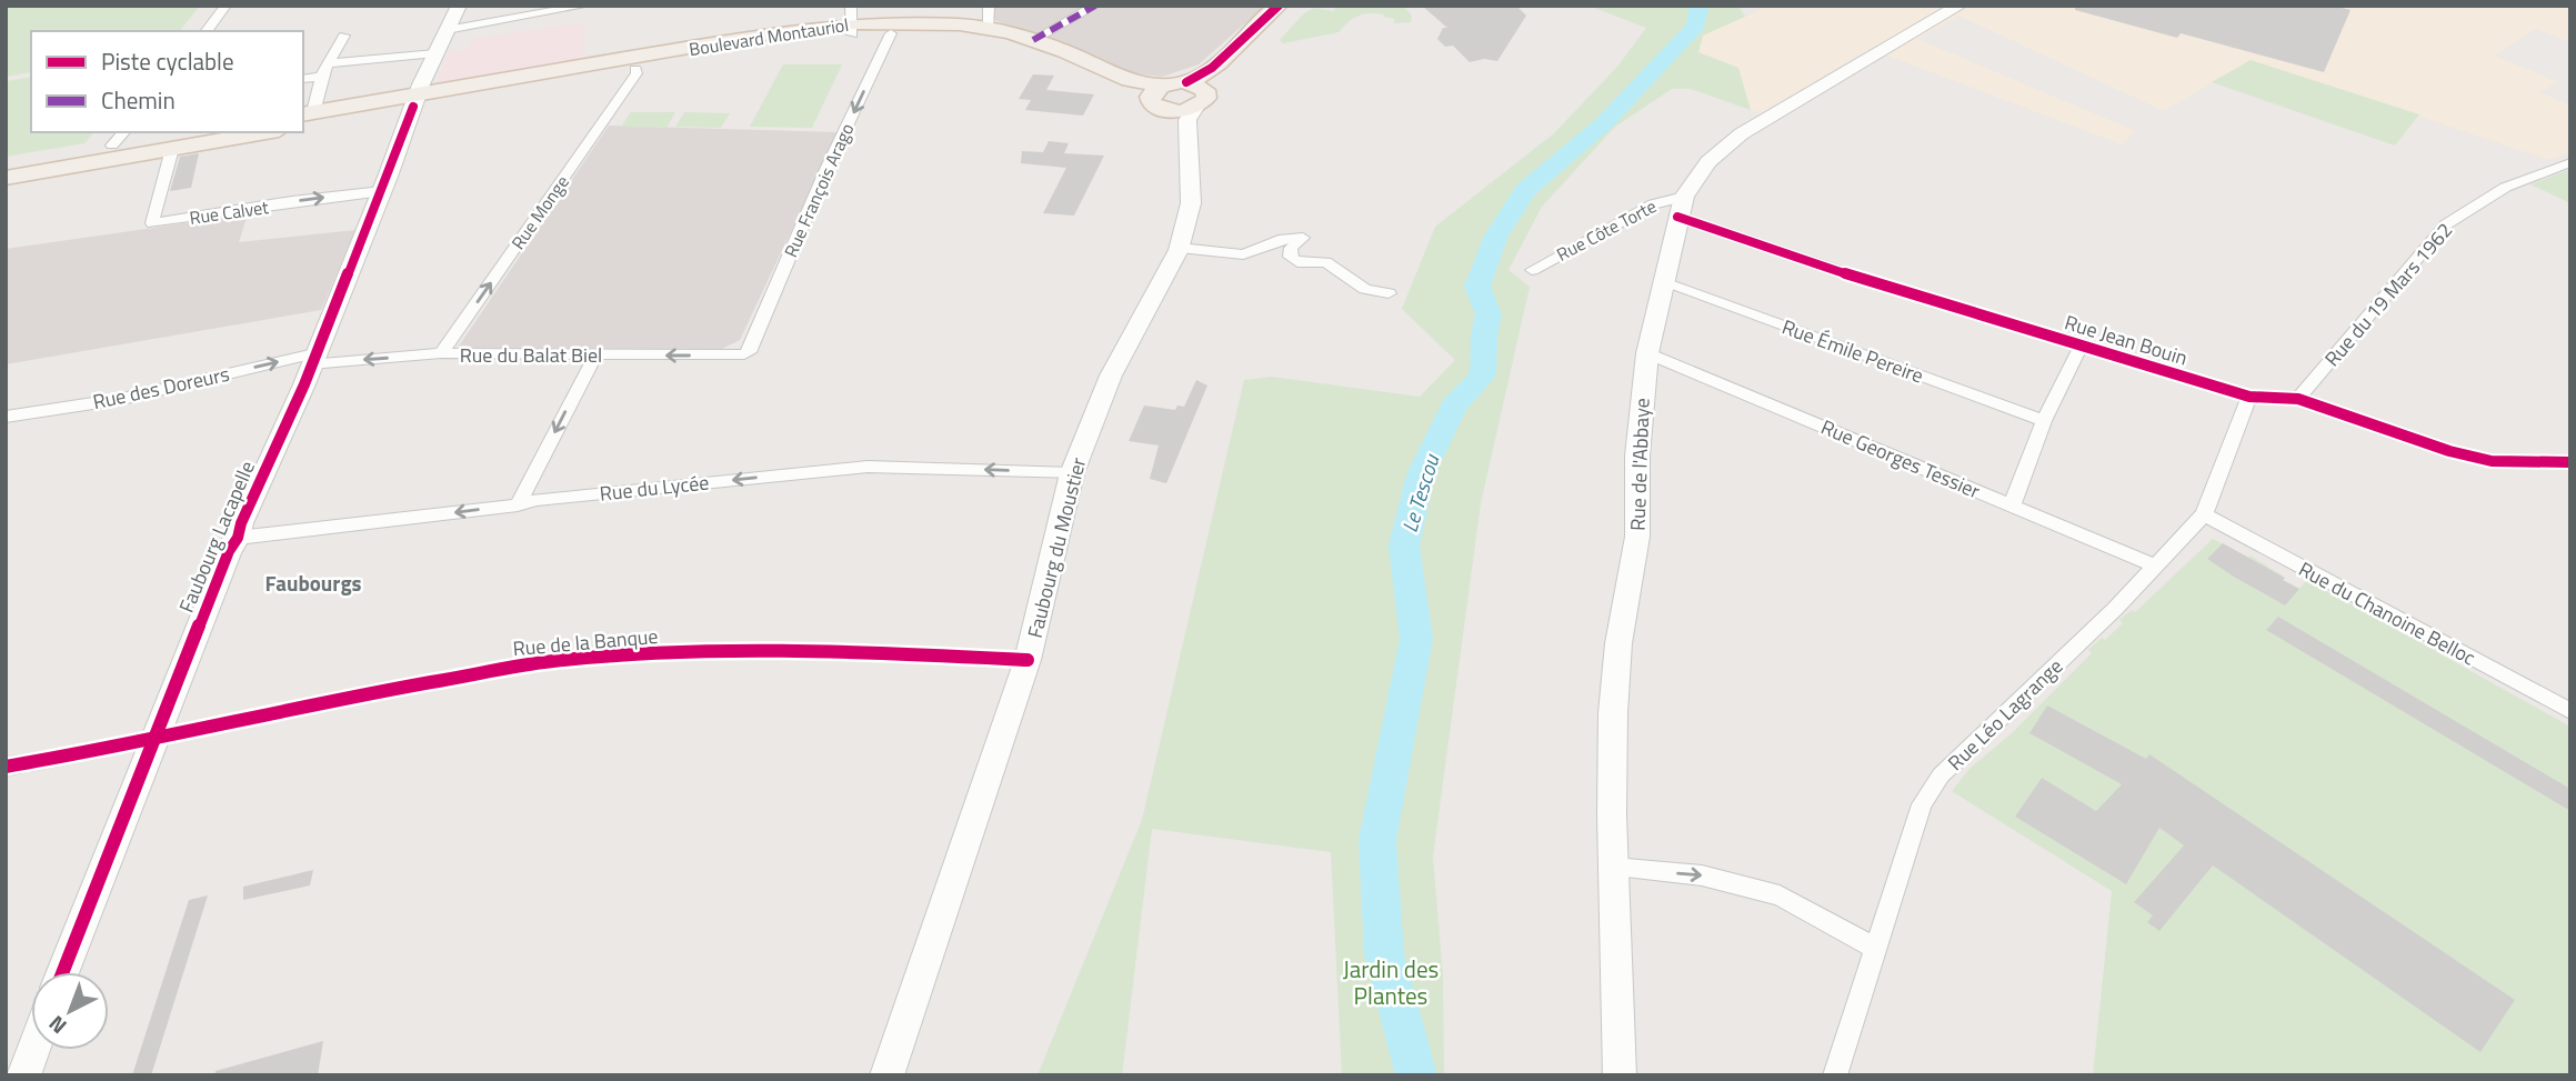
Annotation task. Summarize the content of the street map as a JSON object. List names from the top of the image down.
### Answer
{
  "streets": {
    "main road": [
      "Boulevard Montauriol",
      "Rue de l'Abbaye",
      "Faubourg Lacapelle",
      "Faubourg du Moustier"
    ],
    "street": [
      "Rue François Arago",
      "Rue Calvet",
      "Rue Monge",
      "Rue Côte Torte",
      "Rue du 19 Mars 1962",
      "Rue Jean Bouin",
      "Rue Émile Pereire",
      "Rue du Balat Biel",
      "Rue des Doreurs",
      "Rue Georges Tessier",
      "Rue du Lycée",
      "Rue du Chanoine Belloc",
      "Rue de la Banque",
      "Rue Léo Lagrange"
    ]
  },
  "crossings": [
    ["Boulevard Montauriol", "Rue François Arago"],
    ["Boulevard Montauriol", "Rue Monge"],
    ["Boulevard Montauriol", "Faubourg Lacapelle"],
    ["Boulevard Montauriol", "Faubourg du Moustier"],
    ["Rue François Arago", "Rue du Balat Biel"],
    ["Rue Calvet", "Faubourg Lacapelle"],
    ["Rue Monge", "Rue du Balat Biel"],
    ["Rue Côte Torte", "Rue Jean Bouin"],
    ["Rue Côte Torte", "Rue de l'Abbaye"],
    ["Rue du 19 Mars 1962", "Rue Jean Bouin"],
    ["Rue Jean Bouin", "Rue de l'Abbaye"],
    ["Rue Jean Bouin", "Rue Léo Lagrange"],
    ["Rue Émile Pereire", "Rue de l'Abbaye"],
    ["Rue du Balat Biel", "Rue des Doreurs"],
    ["Rue du Balat Biel", "Faubourg Lacapelle"],
    ["Rue des Doreurs", "Faubourg Lacapelle"],
    ["Rue Georges Tessier", "Rue de l'Abbaye"],
    ["Rue Georges Tessier", "Rue Léo Lagrange"],
    ["Rue du Lycée", "Faubourg Lacapelle"],
    ["Rue du Lycée", "Faubourg du Moustier"],
    ["Faubourg Lacapelle", "Rue de la Banque"],
    ["Faubourg du Moustier", "Rue de la Banque"],
    ["Rue du Chanoine Belloc", "Rue Léo Lagrange"]
  ],
  "one_way": [
    "Rue François Arago",
    "Rue Monge",
    "Rue du Balat Biel",
    "Rue des Doreurs",
    "Rue du Lycée"
  ],
  "districts": ["Faubourgs"],
  "water": ["Le Tescou"],
  "parks": ["Jardin des Plantes"],
  "legend": ["Piste cyclable", "Chemin"],
  "north": "bottom left"
}
